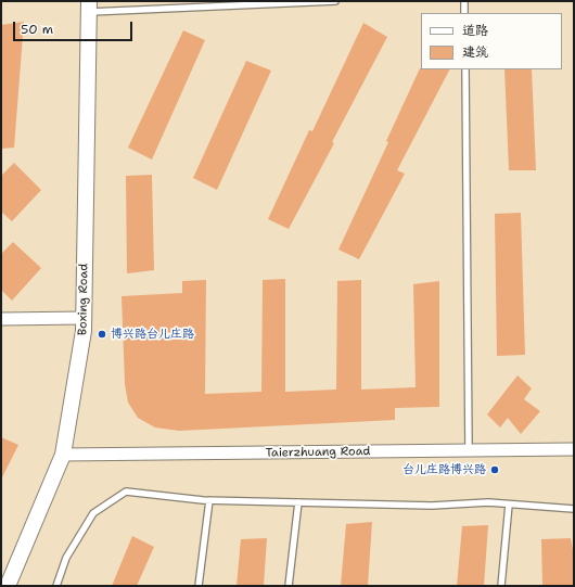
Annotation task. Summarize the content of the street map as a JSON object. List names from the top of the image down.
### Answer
{
  "streets": {
    "street": ["Boxing Road", "Taierzhuang Road"]
  },
  "crossings": [
    ["Boxing Road", "Taierzhuang Road"]
  ],
  "places": ["博兴路台儿庄路", "台儿庄路博兴路"],
  "legend": ["道路", "建筑"],
  "scale_bar": "50 m"
}
